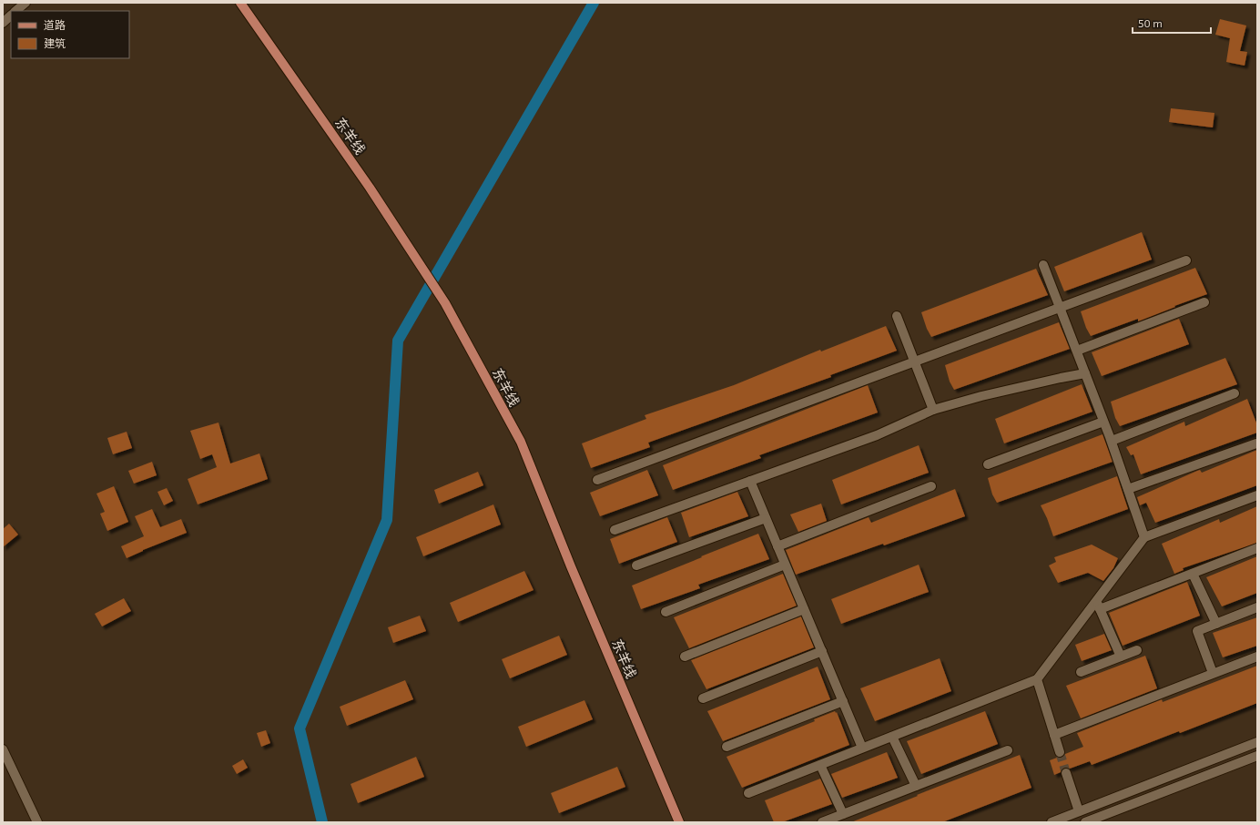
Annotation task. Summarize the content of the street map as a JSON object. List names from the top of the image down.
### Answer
{
  "streets": {
    "main road": ["东羊线"]
  },
  "legend": ["道路", "建筑"],
  "scale_bar": "50 m"
}
